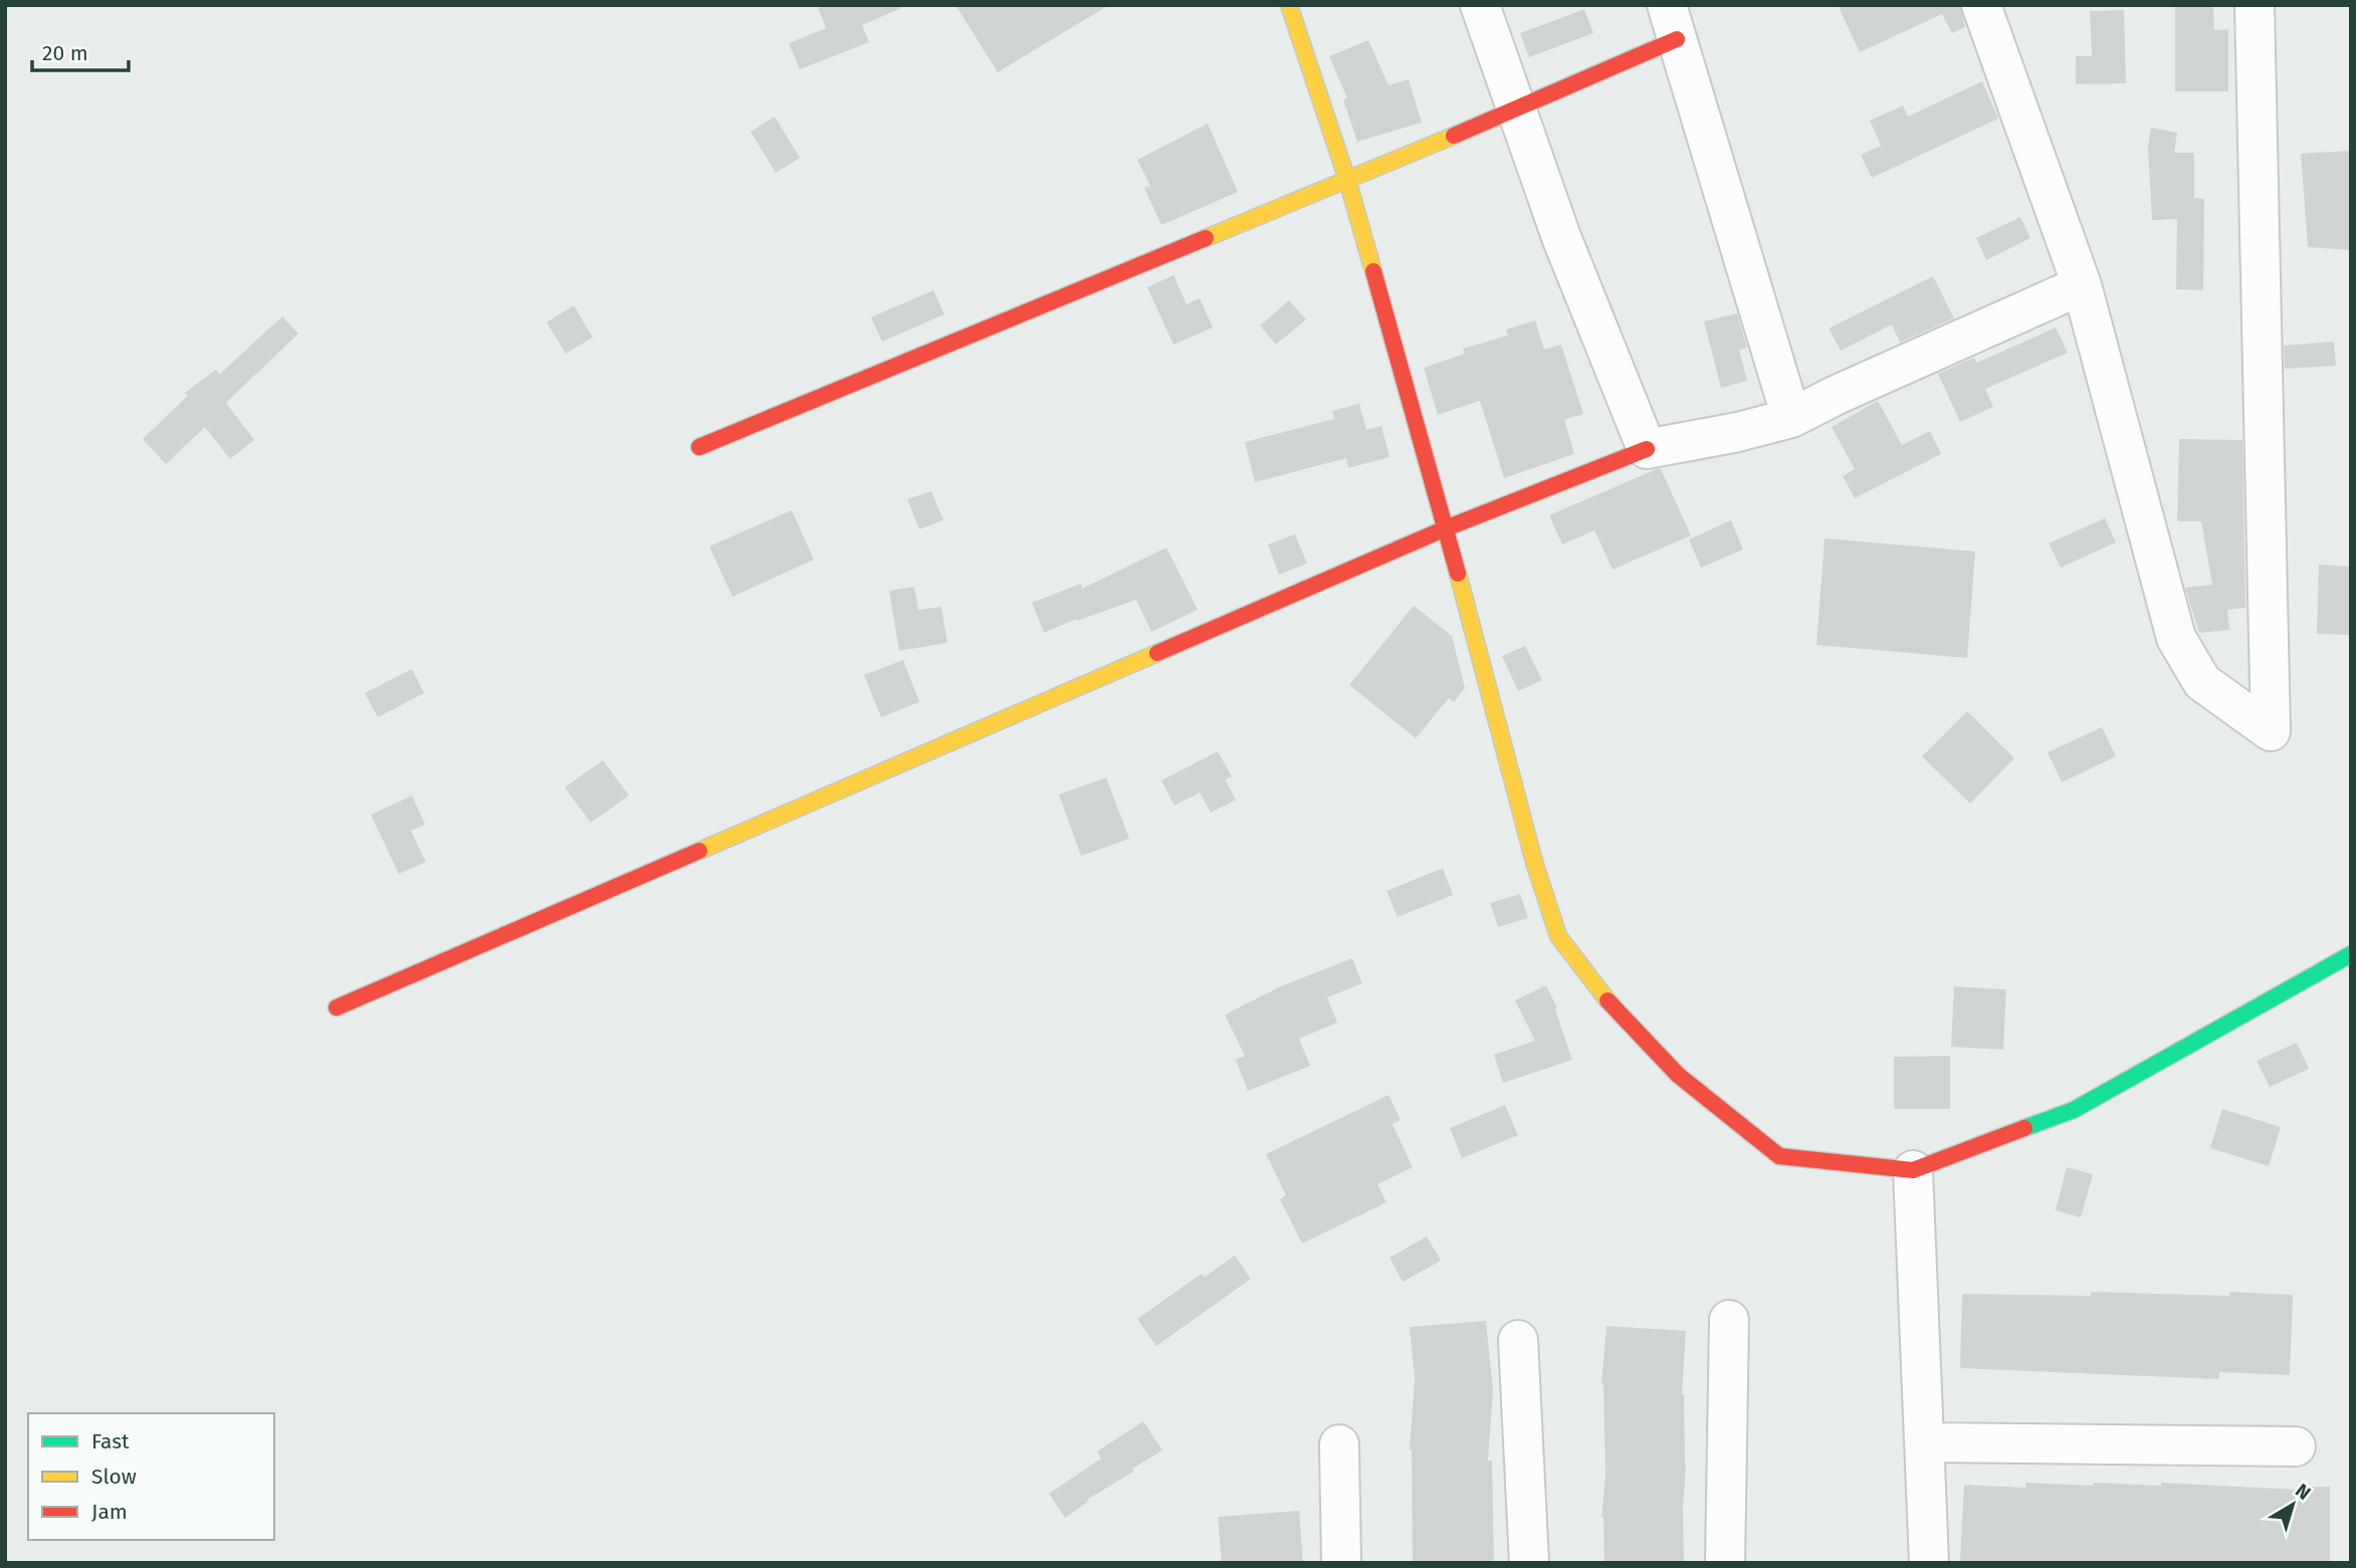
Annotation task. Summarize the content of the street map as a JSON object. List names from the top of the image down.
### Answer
{
  "legend": ["Fast", "Slow", "Jam"],
  "scale_bar": "20 m",
  "north": "top right"
}
